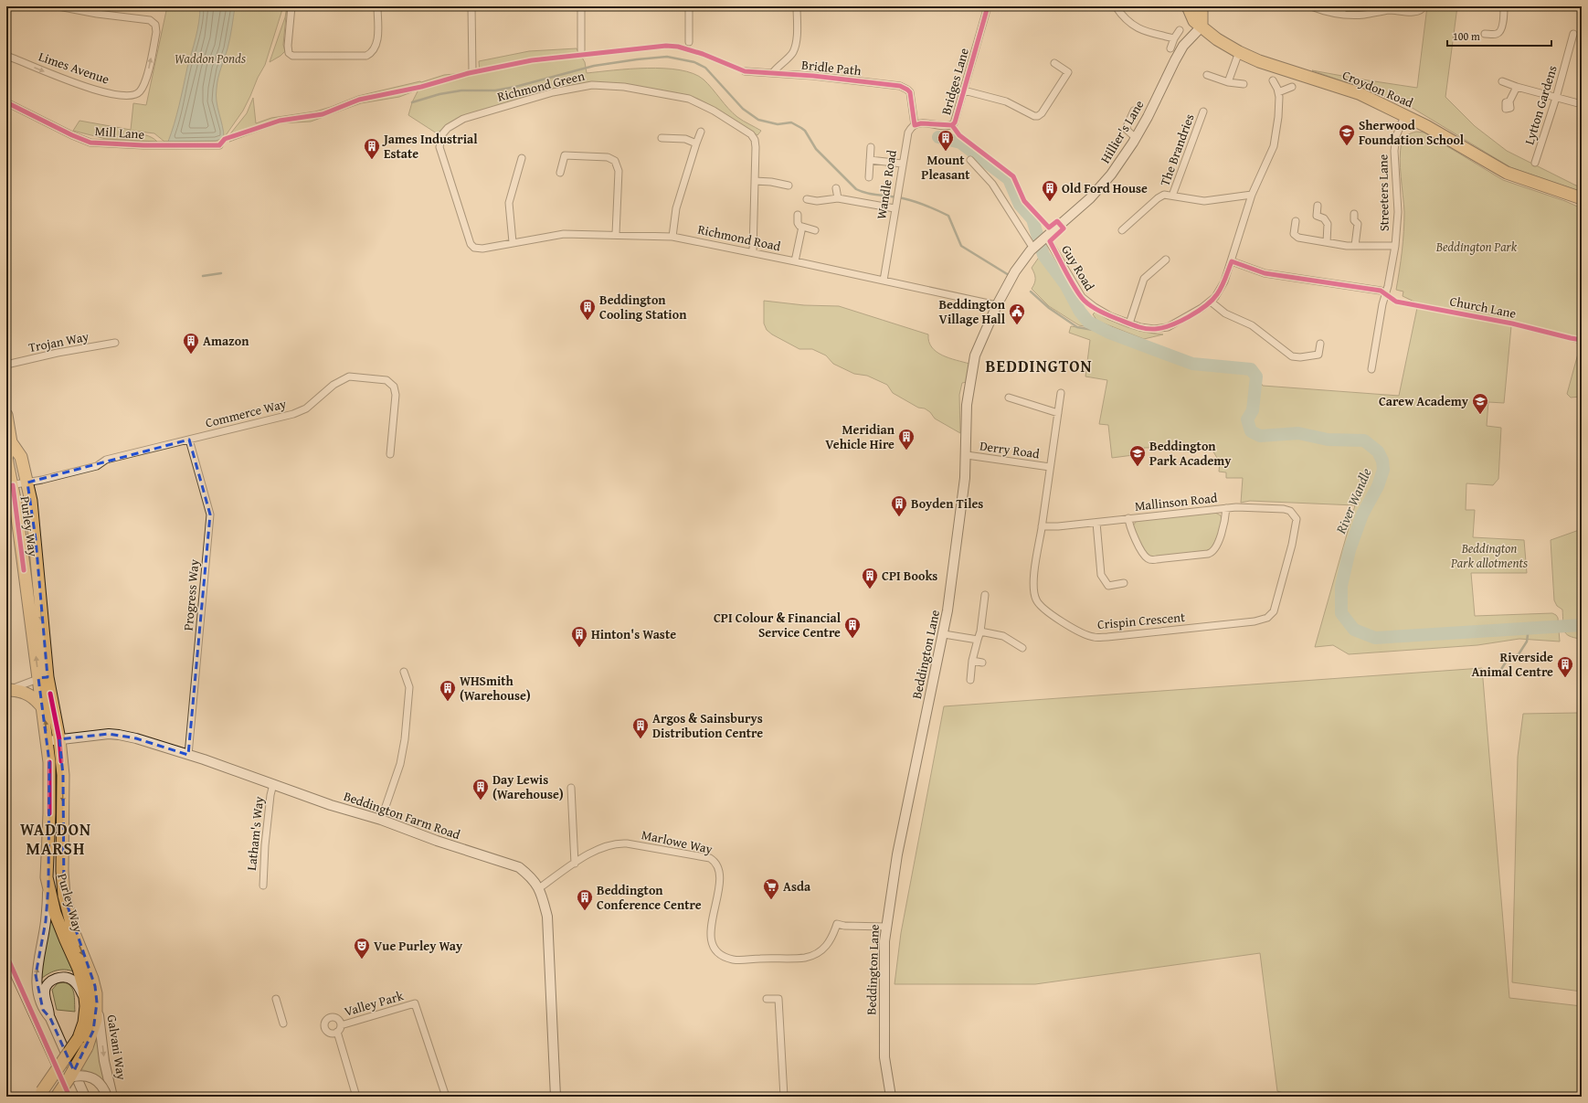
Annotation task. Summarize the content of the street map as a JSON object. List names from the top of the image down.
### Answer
{
  "streets": {
    "highway": ["Croydon Road", "Purley Way"],
    "street": [
      "Limes Avenue",
      "Bridle Path",
      "Bridges Lane",
      "Richmond Green",
      "Lytton Gardens",
      "Hillier's Lane",
      "Mill Lane",
      "The Brandries",
      "Wandle Road",
      "Streeters Lane",
      "Richmond Road",
      "Guy Road",
      "Trojan Way",
      "Commerce Way",
      "Derry Road",
      "Mallinson Road",
      "Progress Way",
      "Crispin Crescent",
      "Beddington Lane",
      "Beddington Farm Road",
      "Latham's Way",
      "Marlowe Way",
      "Valley Park",
      "Galvani Way"
    ],
    "cycle path": ["Church Lane"]
  },
  "crossings": [
    ["Bridle Path", "Bridges Lane"],
    ["Bridle Path", "Wandle Road"],
    ["Bridges Lane", "Wandle Road"],
    ["Richmond Green", "Richmond Road"],
    ["Croydon Road", "Hillier's Lane"],
    ["Croydon Road", "Streeters Lane"],
    ["Hillier's Lane", "Guy Road"],
    ["Hillier's Lane", "Beddington Lane"],
    ["The Brandries", "Guy Road"],
    ["Wandle Road", "Richmond Road"],
    ["Richmond Road", "Beddington Lane"],
    ["Guy Road", "Beddington Lane"],
    ["Commerce Way", "Purley Way"],
    ["Commerce Way", "Progress Way"],
    ["Derry Road", "Crispin Crescent"],
    ["Derry Road", "Beddington Lane"],
    ["Mallinson Road", "Crispin Crescent"],
    ["Purley Way", "Beddington Farm Road"],
    ["Purley Way", "Galvani Way"],
    ["Progress Way", "Beddington Farm Road"],
    ["Beddington Lane", "Marlowe Way"],
    ["Beddington Farm Road", "Latham's Way"],
    ["Beddington Farm Road", "Marlowe Way"]
  ],
  "districts": ["BEDDINGTON", "WADDON MARSH"],
  "water": ["River Wandle"],
  "parks": ["Waddon Ponds", "Beddington Park", "Beddington Park allotments"],
  "places": {
    "school or university": ["Sherwood Foundation School", "Carew Academy", "Beddington Park Academy"],
    "building": [
      "Mount Pleasant",
      "James Industrial Estate",
      "Old Ford House",
      "Beddington Cooling Station",
      "Amazon",
      "Meridian Vehicle Hire",
      "Boyden Tiles",
      "CPI Books",
      "CPI Colour & Financial Service Centre",
      "Hinton's Waste",
      "Riverside Animal Centre",
      "WHSmith (Warehouse)",
      "Argos & Sainsburys Distribution Centre",
      "Day Lewis (Warehouse)",
      "Beddington Conference Centre"
    ],
    "public building": ["Beddington Village Hall"],
    "supermarket": ["Asda"],
    "theatre": ["Vue Purley Way"]
  },
  "scale_bar": "100 m"
}
